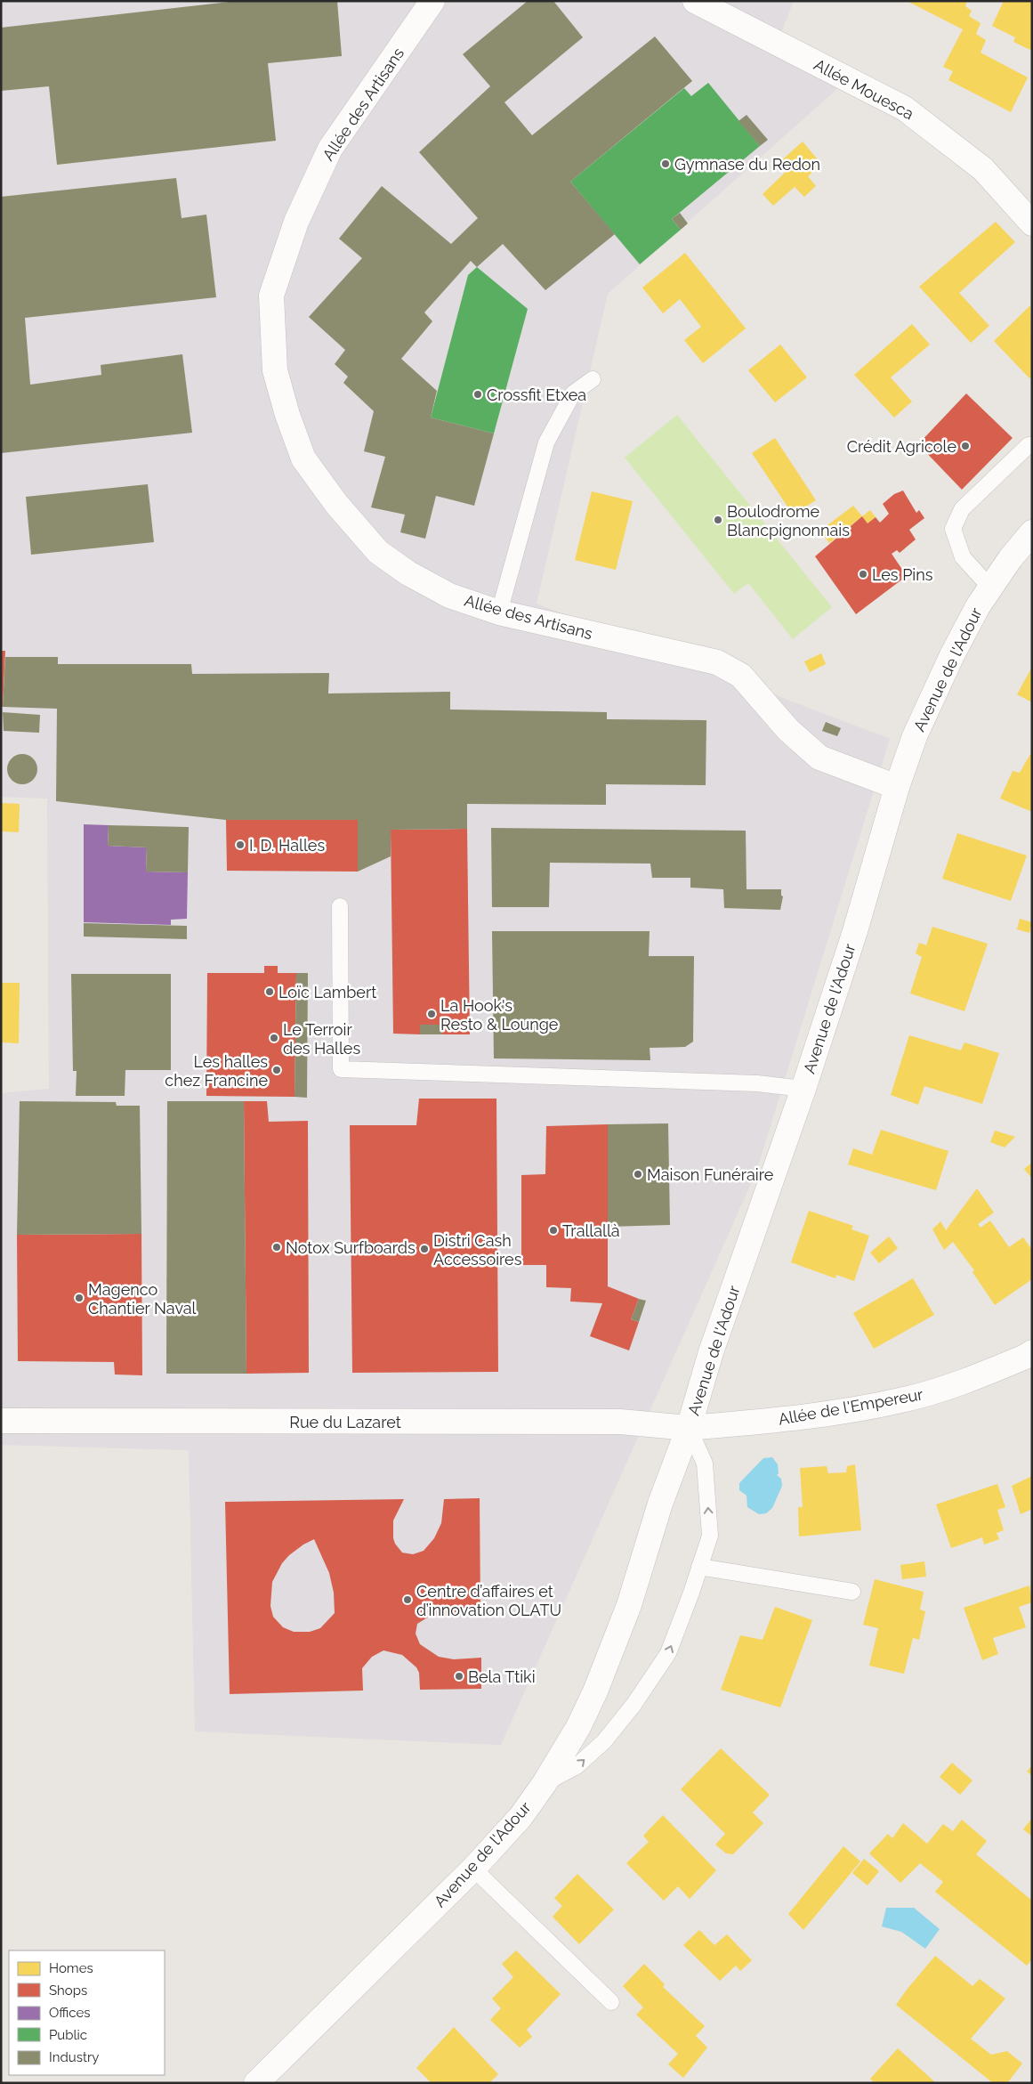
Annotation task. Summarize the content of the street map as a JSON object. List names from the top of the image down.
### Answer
{
  "streets": {
    "street": [
      "Allée Mouesca",
      "Allée des Artisans",
      "Avenue de l'Adour",
      "Allée de l'Empereur",
      "Rue du Lazaret"
    ]
  },
  "crossings": [
    ["Allée des Artisans", "Avenue de l'Adour"],
    ["Avenue de l'Adour", "Allée de l'Empereur"],
    ["Avenue de l'Adour", "Rue du Lazaret"],
    ["Allée de l'Empereur", "Rue du Lazaret"]
  ],
  "places": [
    "Gymnase du Redon",
    "Crossfit Etxea",
    "Crédit Agricole",
    "Boulodrome Blancpignonnais",
    "Les Pins",
    "I. D. Halles",
    "Loïc Lambert",
    "La Hook's Resto & Lounge",
    "Le Terroir des Halles",
    "Les halles chez Francine",
    "Maison Funéraire",
    "Trallallà",
    "Notox Surfboards",
    "Distri Cash Accessoires",
    "Magenco Chantier Naval",
    "Centre d’affaires et d’innovation OLATU",
    "Bela Ttiki"
  ],
  "legend": [
    "Homes",
    "Shops",
    "Offices",
    "Public",
    "Industry"
  ]
}
